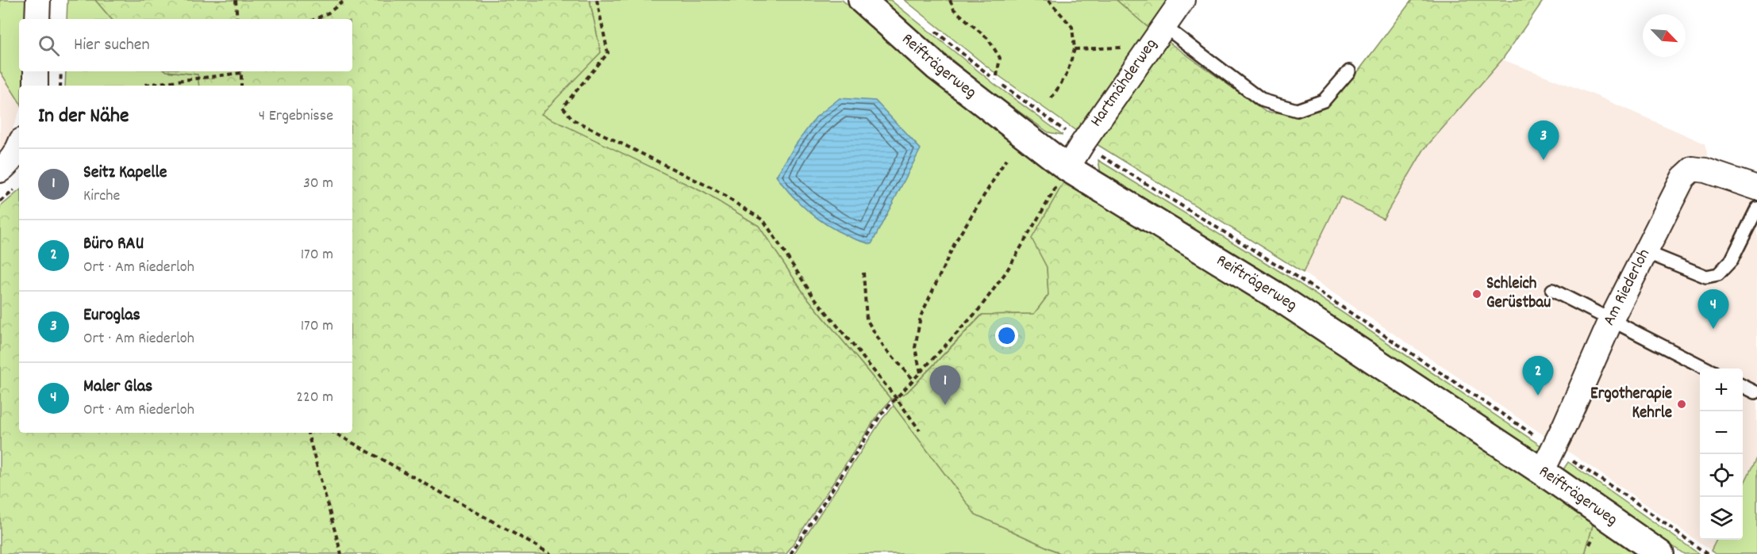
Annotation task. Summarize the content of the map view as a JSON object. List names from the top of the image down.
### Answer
{
  "streets": {
    "street": ["Reifträgerweg", "Hartmähderweg", "Am Riederloh"]
  },
  "crossings": [
    ["Reifträgerweg", "Hartmähderweg"],
    ["Reifträgerweg", "Am Riederloh"]
  ],
  "places": ["Schleich Gerüstbau", "Ergotherapie Kehrle"],
  "north": "bottom right",
  "page": {
    "search": "Hier suchen",
    "heading": ["In der Nähe", "4 Ergebnisse"],
    "pins": [
      "3",
      "4",
      "2",
      "1"
    ],
    "list": [
      {
        "mark": "1",
        "name": "Seitz Kapelle",
        "note": "Kirche",
        "value": "30 m"
      },
      {
        "mark": "2",
        "name": "Büro RAU",
        "note": "Ort · Am Riederloh",
        "value": "170 m"
      },
      {
        "mark": "3",
        "name": "Euroglas",
        "note": "Ort · Am Riederloh",
        "value": "170 m"
      },
      {
        "mark": "4",
        "name": "Maler Glas",
        "note": "Ort · Am Riederloh",
        "value": "220 m"
      }
    ],
    "map_buttons": ["+", "−"]
  }
}
